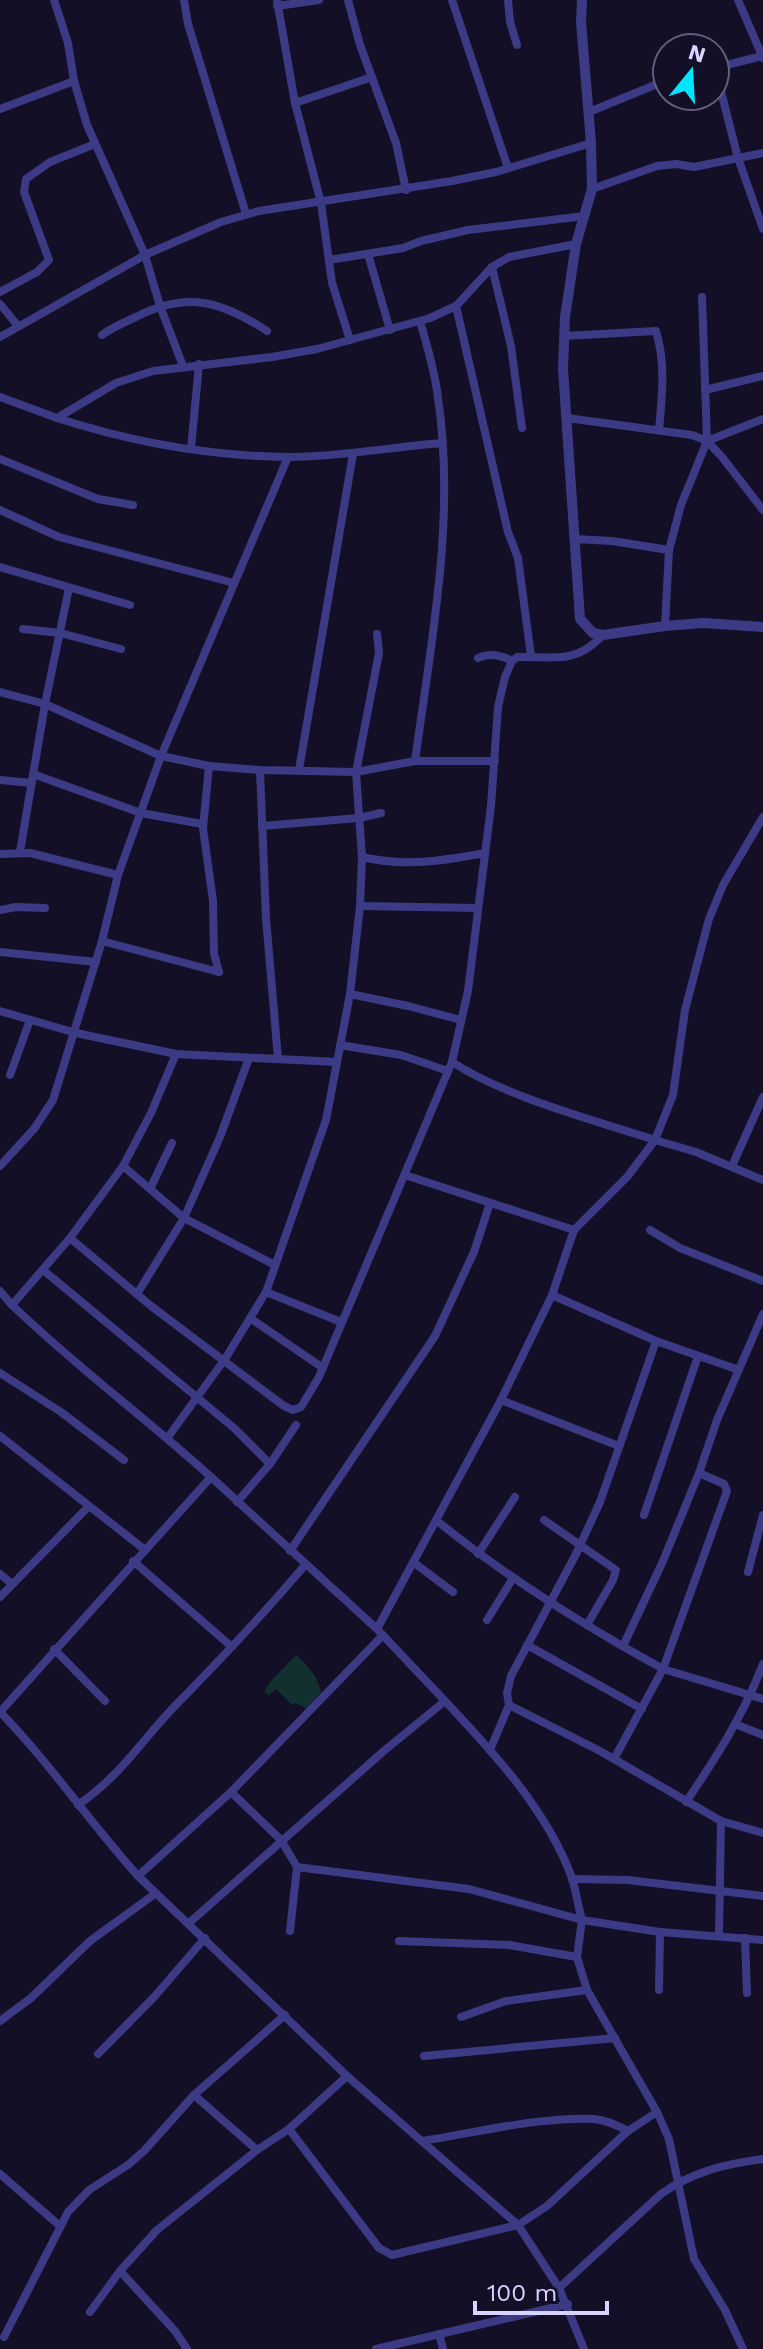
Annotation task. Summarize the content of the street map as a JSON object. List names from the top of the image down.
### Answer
{
  "scale_bar": "100 m",
  "north": "top"
}
